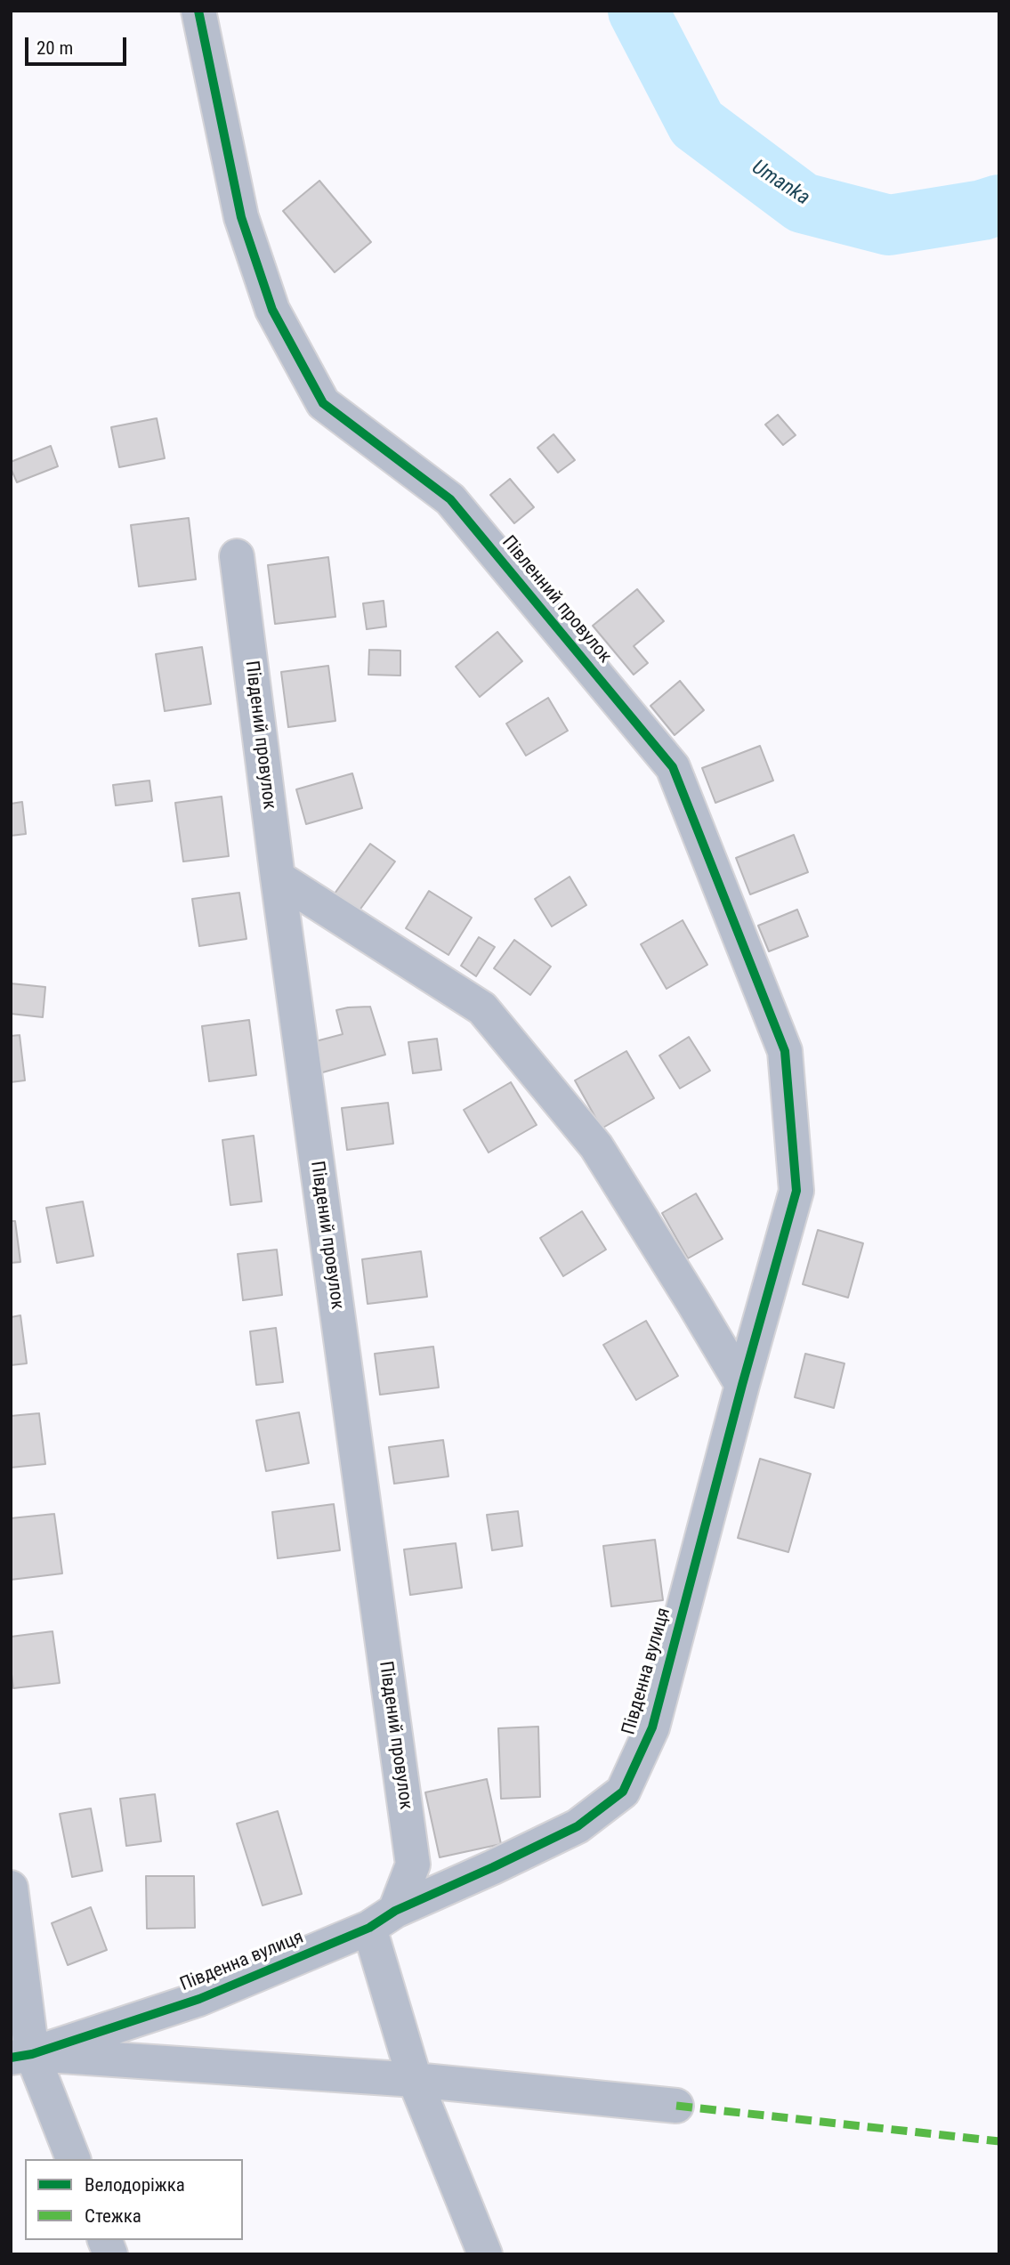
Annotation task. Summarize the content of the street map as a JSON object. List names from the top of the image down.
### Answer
{
  "streets": {
    "street": ["Півленний провулок", "Південий провулок", "Південна вулиця"]
  },
  "crossings": [
    ["Півленний провулок", "Південна вулиця"],
    ["Південий провулок", "Південна вулиця"]
  ],
  "water": ["Umanka"],
  "legend": ["Велодоріжка", "Стежка"],
  "scale_bar": "20 m"
}
